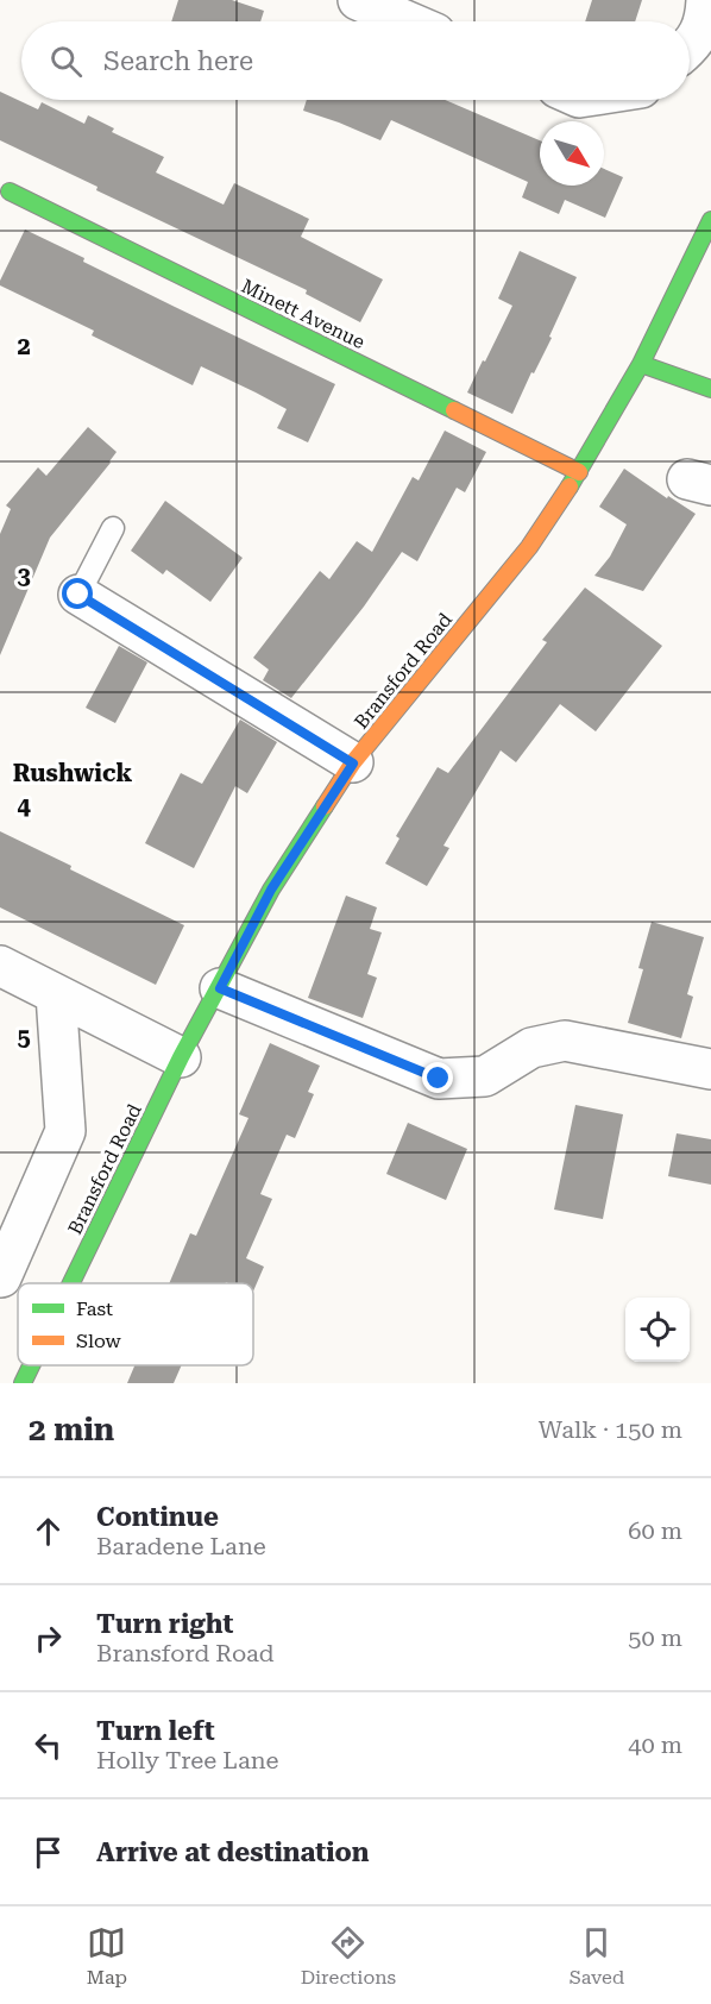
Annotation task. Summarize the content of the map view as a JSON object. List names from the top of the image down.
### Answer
{
  "streets": {
    "street": ["Minett Avenue", "Bransford Road"]
  },
  "crossings": [
    ["Minett Avenue", "Bransford Road"]
  ],
  "districts": ["Rushwick"],
  "legend": ["Fast", "Slow"],
  "north": "bottom right",
  "page": {
    "search": "Search here",
    "heading": ["2 min", "Walk · 150 m"],
    "list": [
      ["Continue", "Baradene Lane", "60 m"],
      ["Turn right", "Bransford Road", "50 m"],
      ["Turn left", "Holly Tree Lane", "40 m"],
      "Arrive at destination"
    ],
    "nav": ["Map", "Directions", "Saved"]
  },
  "grid": {
    "rows": [
      "2",
      "3",
      "4",
      "5"
    ]
  }
}
